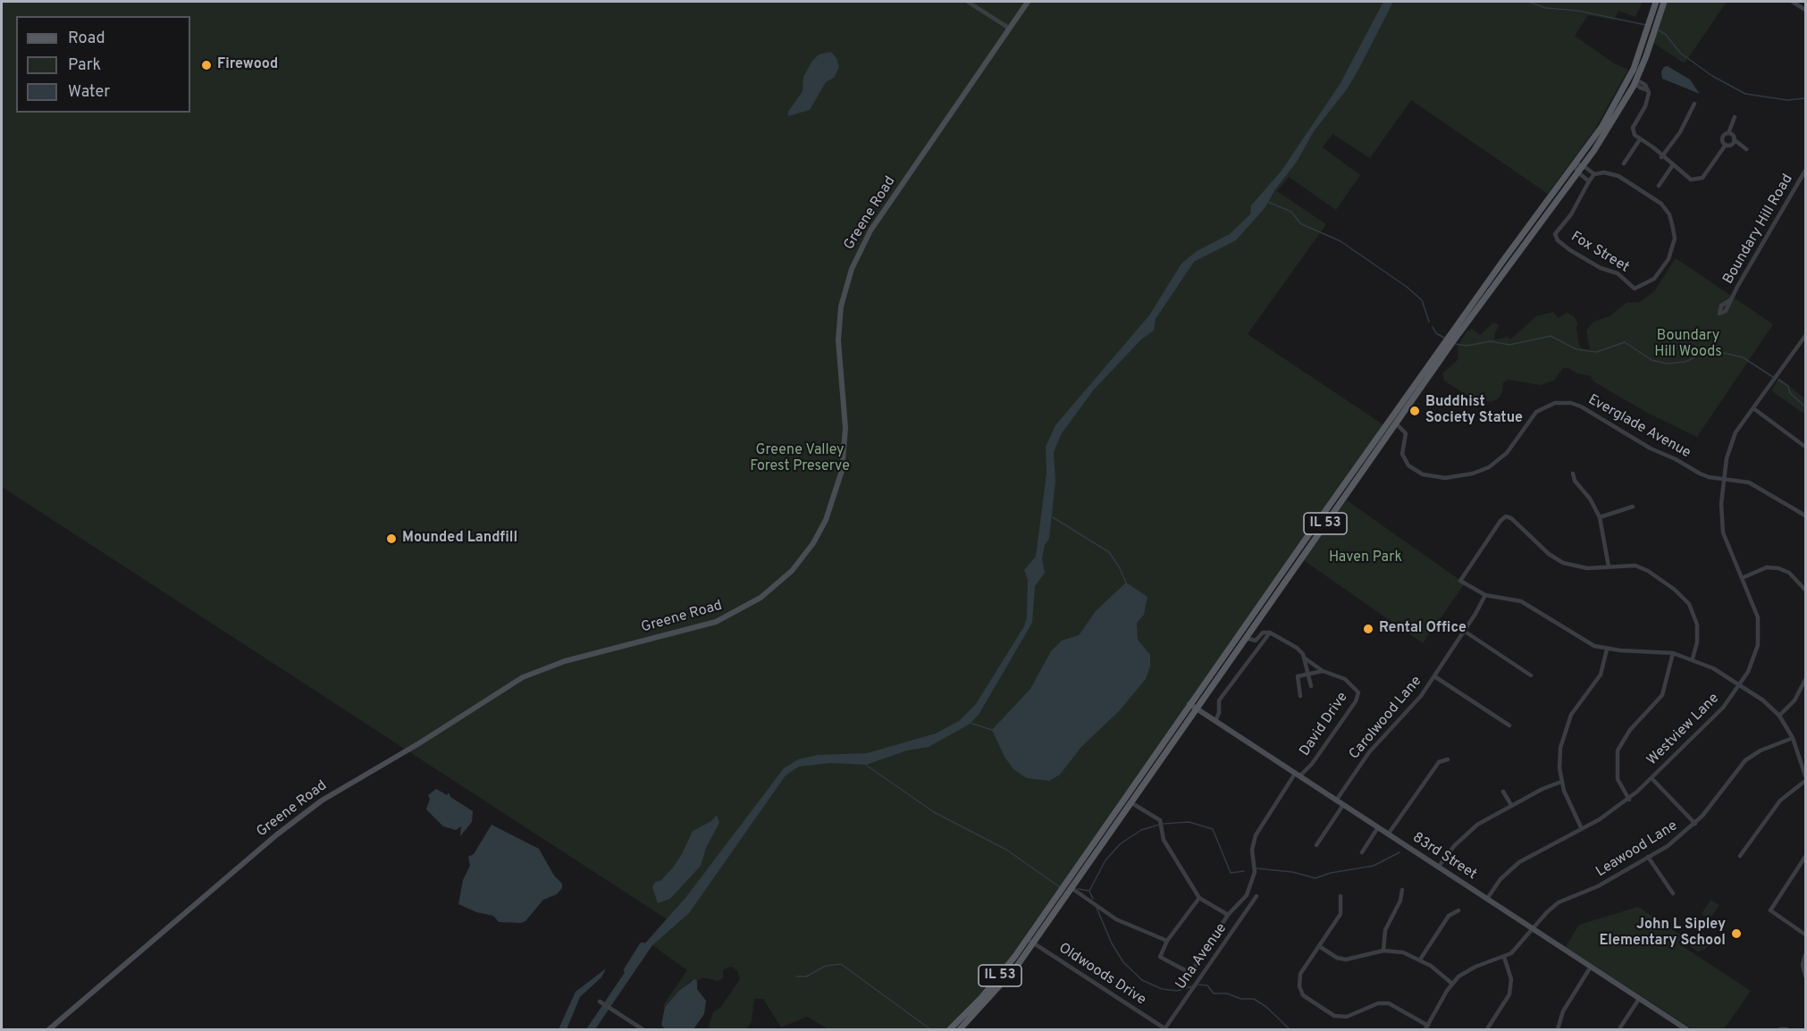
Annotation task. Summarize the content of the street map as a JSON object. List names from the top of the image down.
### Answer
{
  "streets": {
    "main road": ["IL 53"],
    "street": [
      "Greene Road",
      "Boundary Hill Road",
      "Fox Street",
      "Everglade Avenue",
      "Carolwood Lane",
      "David Drive",
      "Westview Lane",
      "Leawood Lane",
      "83rd Street",
      "Una Avenue",
      "Oldwoods Drive"
    ]
  },
  "crossings": [
    ["Everglade Avenue", "IL 53"],
    ["Everglade Avenue", "Westview Lane"],
    ["IL 53", "83rd Street"],
    ["IL 53", "Oldwoods Drive"],
    ["Carolwood Lane", "83rd Street"],
    ["David Drive", "83rd Street"],
    ["Westview Lane", "83rd Street"],
    ["Leawood Lane", "83rd Street"],
    ["Una Avenue", "Oldwoods Drive"]
  ],
  "parks": ["Boundary Hill Woods", "Greene Valley Forest Preserve", "Haven Park"],
  "places": [
    "Firewood",
    "Buddhist Society Statue",
    "Mounded Landfill",
    "Rental Office",
    "John L Sipley Elementary School"
  ],
  "legend": ["Road", "Park", "Water"]
}
